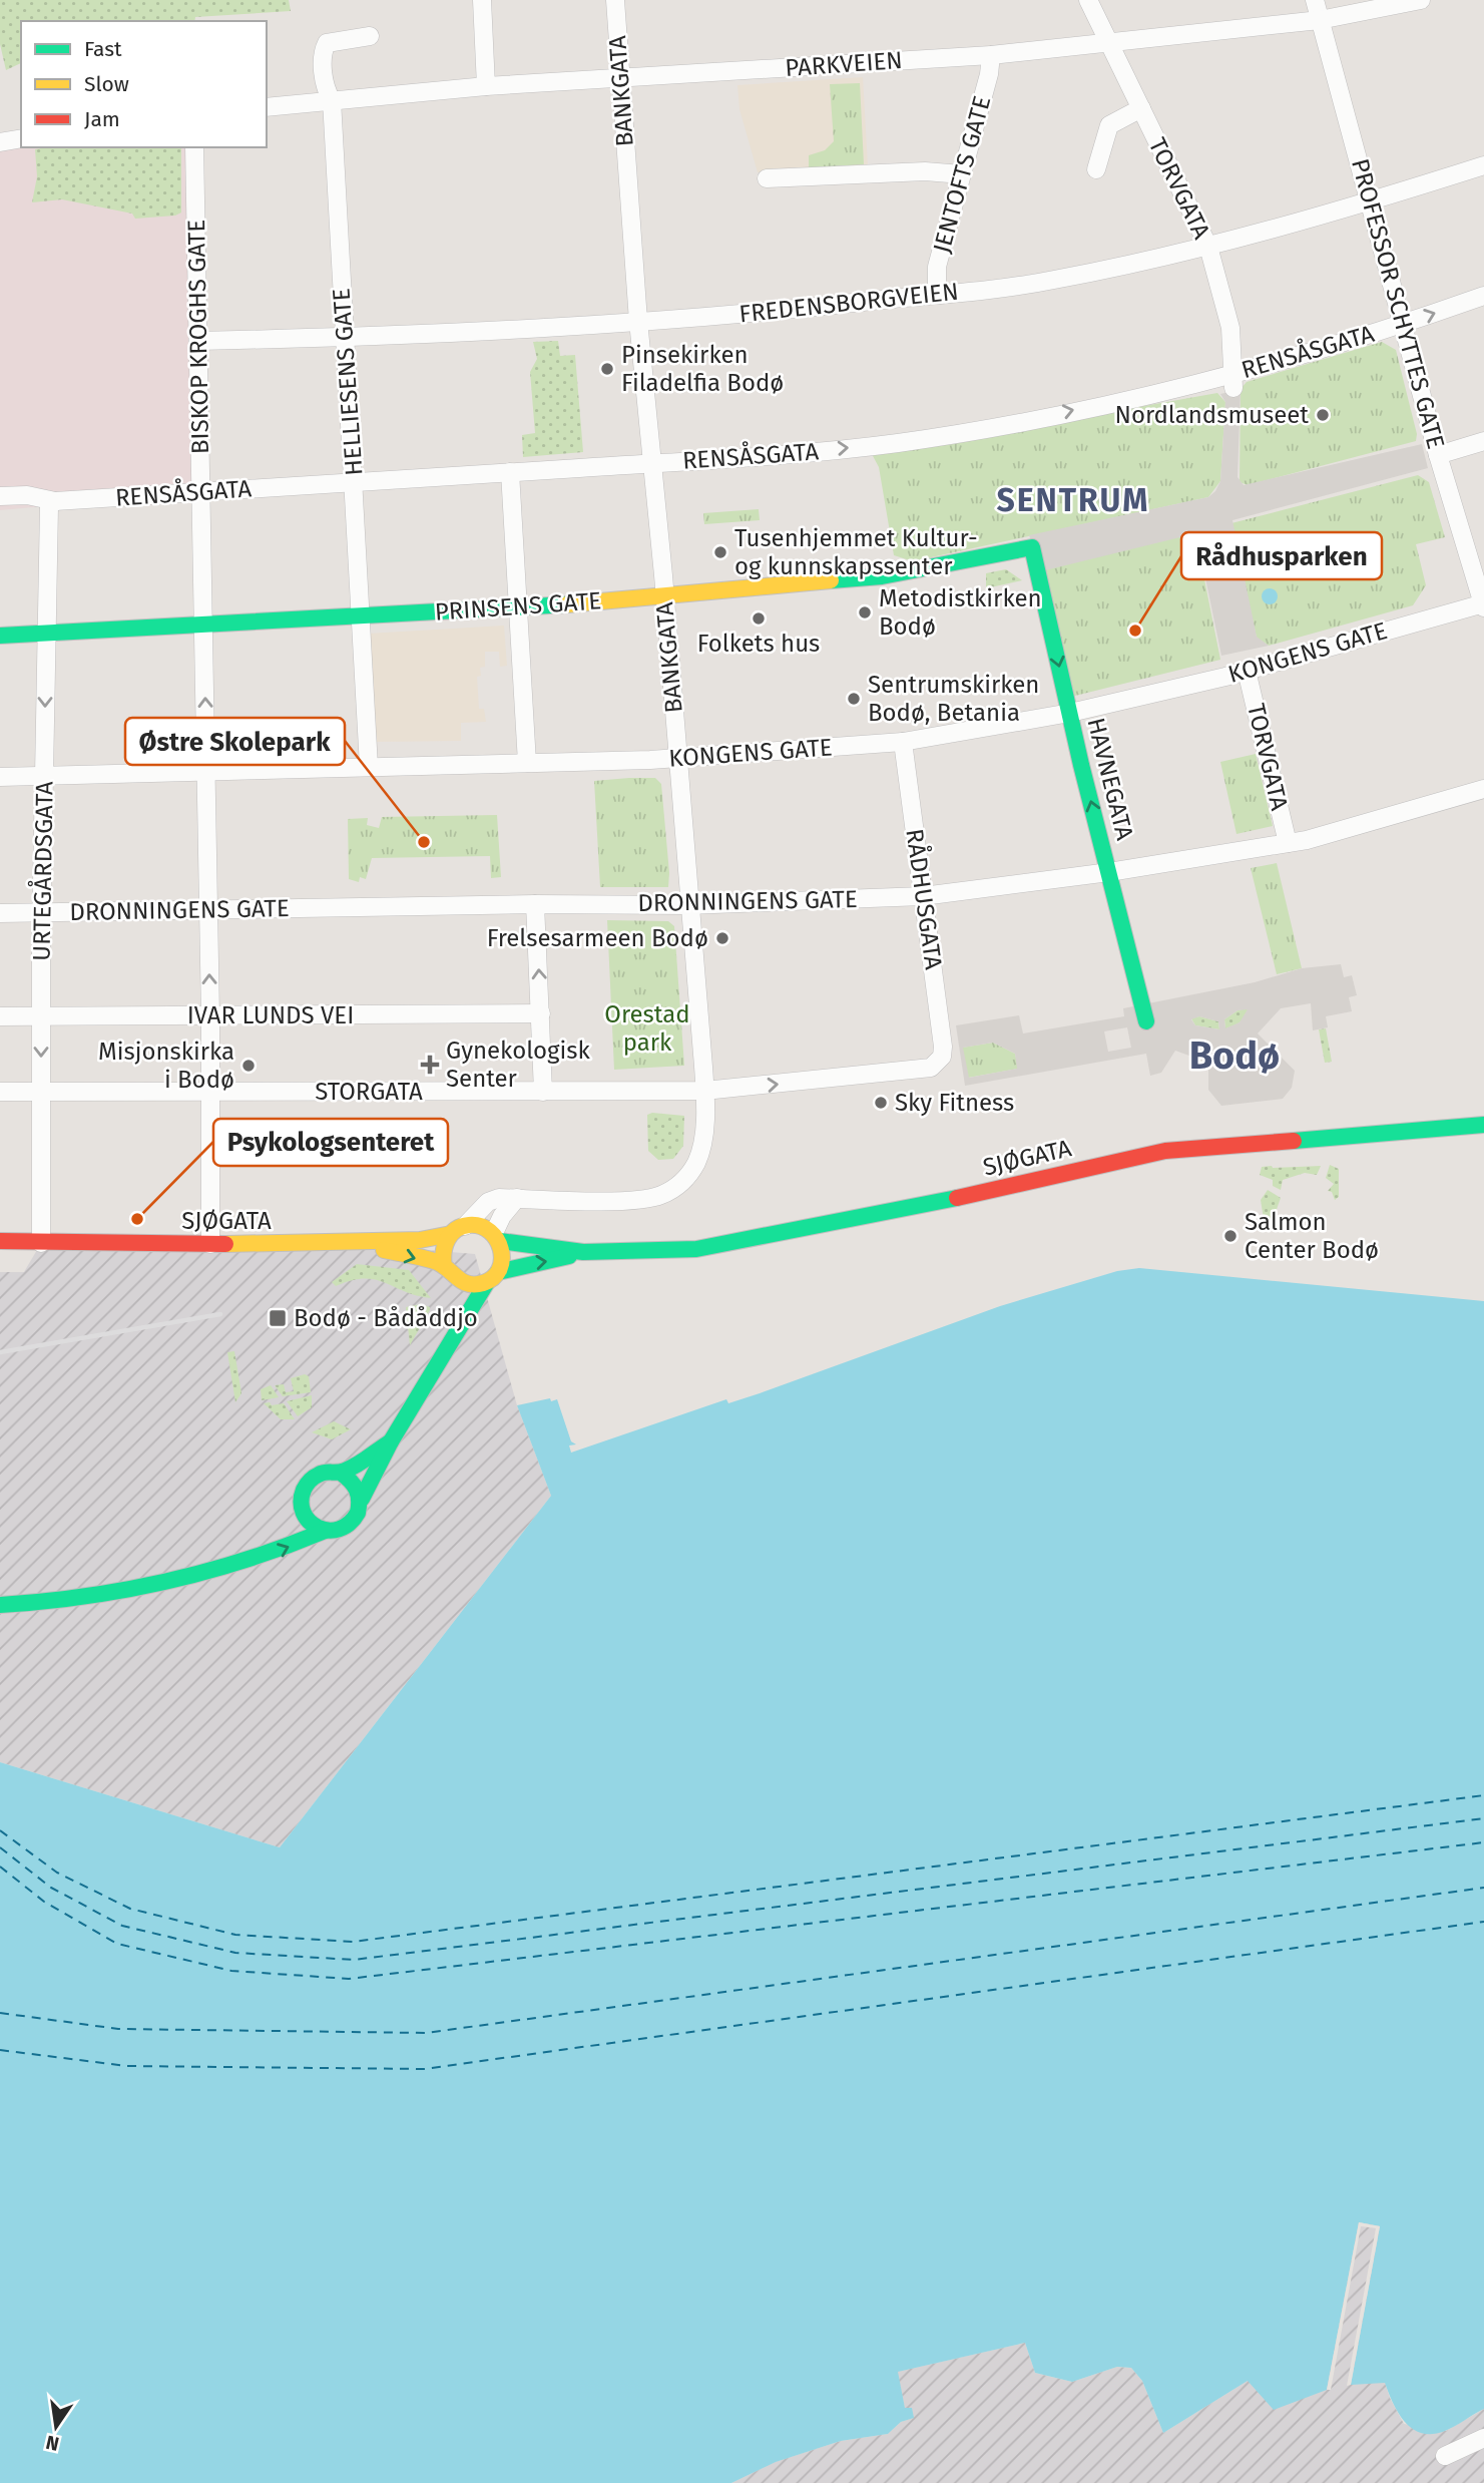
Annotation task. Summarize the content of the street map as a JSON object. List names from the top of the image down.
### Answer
{
  "streets": {
    "main road": ["PRINSENS GATE", "HAVNEGATA", "SJØGATA"],
    "street": [
      "PARKVEIEN",
      "BANKGATA",
      "JENTOFTS GATE",
      "TORVGATA",
      "FREDENSBORGVEIEN",
      "PROFESSOR SCHYTTES GATE",
      "BISKOP KROGHS GATE",
      "RENSÅSGATA",
      "HELLIESENS GATE",
      "KONGENS GATE",
      "URTEGÅRDSGATA",
      "RÅDHUSGATA",
      "DRONNINGENS GATE",
      "IVAR LUNDS VEI",
      "STORGATA"
    ]
  },
  "crossings": [
    ["PARKVEIEN", "BANKGATA"],
    ["PARKVEIEN", "JENTOFTS GATE"],
    ["PARKVEIEN", "TORVGATA"],
    ["PARKVEIEN", "PROFESSOR SCHYTTES GATE"],
    ["PARKVEIEN", "HELLIESENS GATE"],
    ["BANKGATA", "FREDENSBORGVEIEN"],
    ["BANKGATA", "RENSÅSGATA"],
    ["BANKGATA", "PRINSENS GATE"],
    ["BANKGATA", "KONGENS GATE"],
    ["BANKGATA", "DRONNINGENS GATE"],
    ["BANKGATA", "STORGATA"],
    ["BANKGATA", "SJØGATA"],
    ["JENTOFTS GATE", "FREDENSBORGVEIEN"],
    ["TORVGATA", "FREDENSBORGVEIEN"],
    ["TORVGATA", "RENSÅSGATA"],
    ["TORVGATA", "KONGENS GATE"],
    ["TORVGATA", "DRONNINGENS GATE"],
    ["FREDENSBORGVEIEN", "PROFESSOR SCHYTTES GATE"],
    ["FREDENSBORGVEIEN", "BISKOP KROGHS GATE"],
    ["FREDENSBORGVEIEN", "HELLIESENS GATE"],
    ["PROFESSOR SCHYTTES GATE", "RENSÅSGATA"],
    ["PROFESSOR SCHYTTES GATE", "KONGENS GATE"],
    ["BISKOP KROGHS GATE", "RENSÅSGATA"],
    ["BISKOP KROGHS GATE", "PRINSENS GATE"],
    ["BISKOP KROGHS GATE", "KONGENS GATE"],
    ["BISKOP KROGHS GATE", "DRONNINGENS GATE"],
    ["BISKOP KROGHS GATE", "IVAR LUNDS VEI"],
    ["BISKOP KROGHS GATE", "STORGATA"],
    ["BISKOP KROGHS GATE", "SJØGATA"],
    ["RENSÅSGATA", "HELLIESENS GATE"],
    ["RENSÅSGATA", "URTEGÅRDSGATA"],
    ["HELLIESENS GATE", "PRINSENS GATE"],
    ["HELLIESENS GATE", "KONGENS GATE"],
    ["PRINSENS GATE", "HAVNEGATA"],
    ["PRINSENS GATE", "URTEGÅRDSGATA"],
    ["KONGENS GATE", "HAVNEGATA"],
    ["KONGENS GATE", "URTEGÅRDSGATA"],
    ["KONGENS GATE", "RÅDHUSGATA"],
    ["HAVNEGATA", "DRONNINGENS GATE"],
    ["URTEGÅRDSGATA", "DRONNINGENS GATE"],
    ["URTEGÅRDSGATA", "IVAR LUNDS VEI"],
    ["URTEGÅRDSGATA", "STORGATA"],
    ["URTEGÅRDSGATA", "SJØGATA"],
    ["RÅDHUSGATA", "DRONNINGENS GATE"],
    ["RÅDHUSGATA", "STORGATA"]
  ],
  "one_way": ["RENSÅSGATA"],
  "districts": ["SENTRUM", "Bodø"],
  "parks": ["Orestad park"],
  "places": {
    "other": [
      "Pinsekirken Filadelfia Bodø",
      "Nordlandsmuseet",
      "Tusenhjemmet Kultur- og kunnskapssenter",
      "Metodistkirken Bodø",
      "Folkets hus",
      "Rådhusparken",
      "Sentrumskirken Bodø, Betania",
      "Østre Skolepark",
      "Frelsesarmeen Bodø",
      "Misjonskirka i Bodø",
      "Sky Fitness",
      "Psykologsenteret",
      "Salmon Center Bodø"
    ],
    "health": ["Gynekologisk Senter"],
    "transit": ["Bodø - Bådåddjo"]
  },
  "legend": ["Fast", "Slow", "Jam"],
  "north": "bottom"
}
